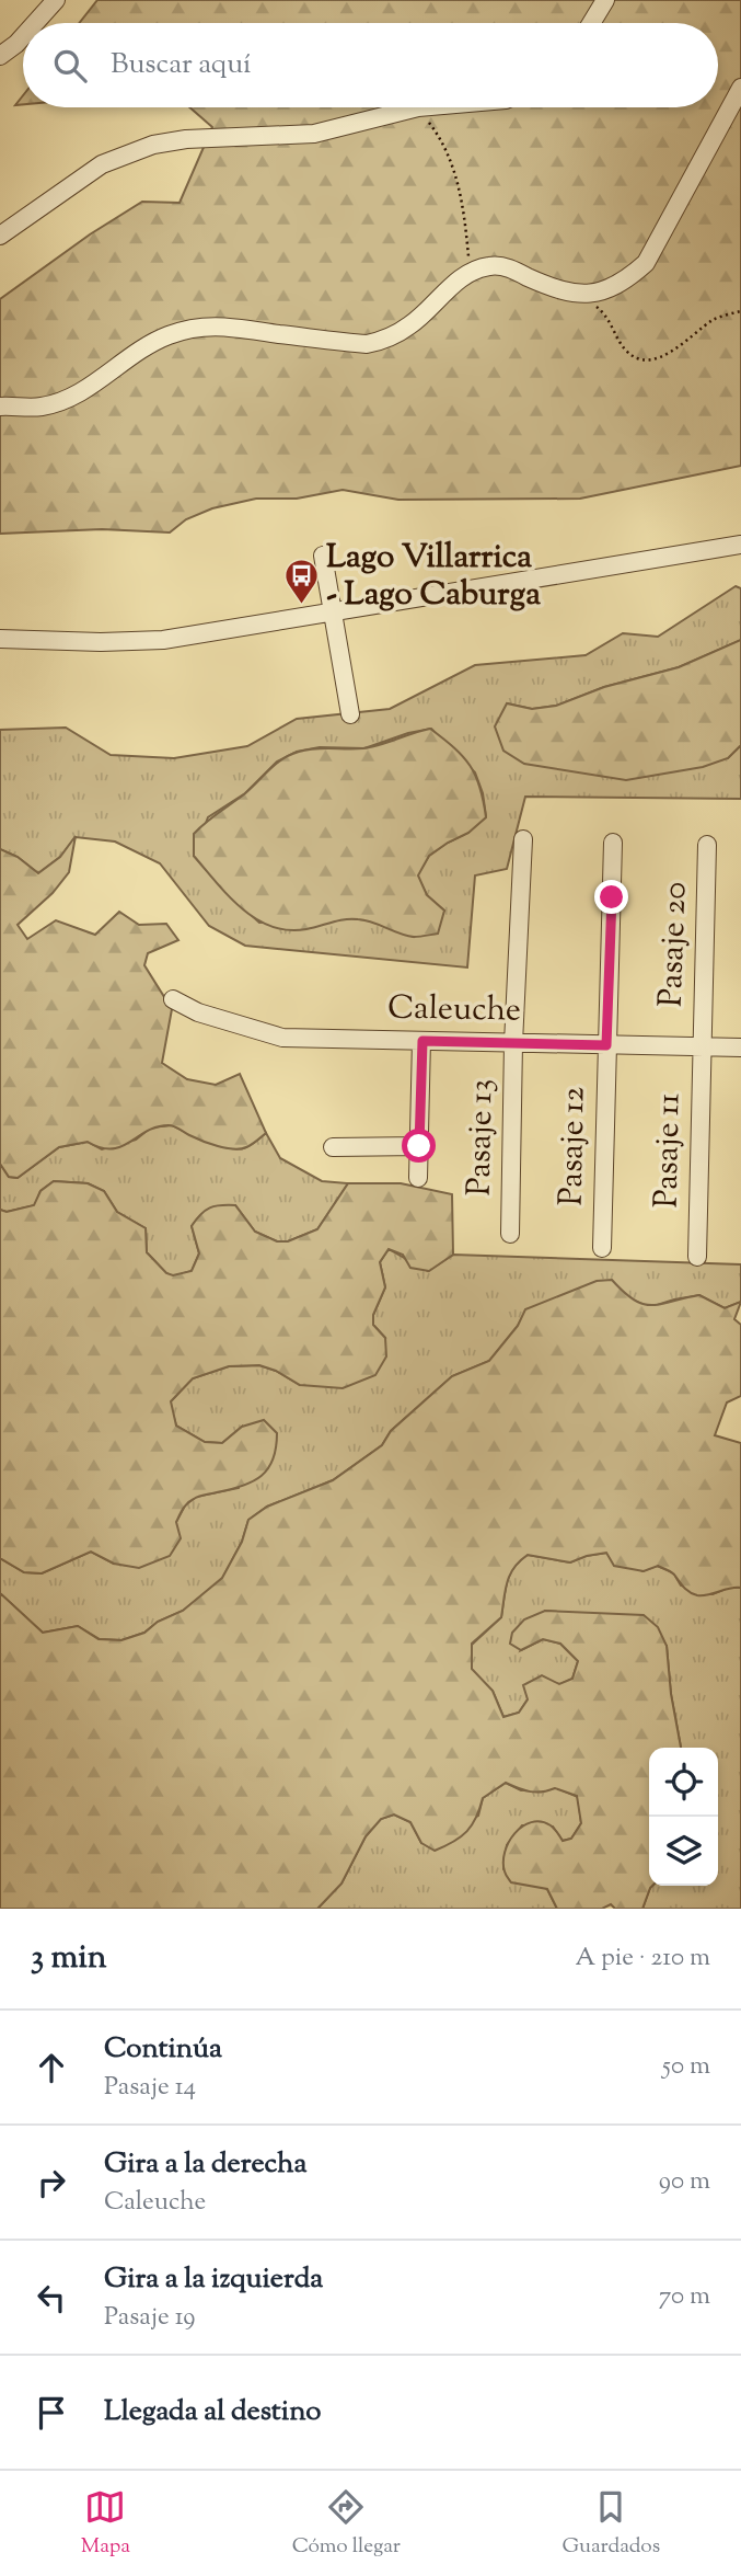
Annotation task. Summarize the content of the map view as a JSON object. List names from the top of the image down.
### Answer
{
  "streets": {
    "street": [
      "Pasaje 20",
      "Caleuche",
      "Pasaje 13",
      "Pasaje 12",
      "Pasaje 11"
    ]
  },
  "crossings": [
    ["Pasaje 20", "Caleuche"],
    ["Pasaje 20", "Pasaje 11"],
    ["Caleuche", "Pasaje 13"],
    ["Caleuche", "Pasaje 12"],
    ["Caleuche", "Pasaje 11"]
  ],
  "places": {
    "bus stop": ["Lago Villarrica - Lago Caburga"]
  },
  "page": {
    "search": "Buscar aquí",
    "heading": ["3 min", "A pie · 210 m"],
    "list": [
      ["Continúa", "Pasaje 14", "50 m"],
      ["Gira a la derecha", "Caleuche", "90 m"],
      ["Gira a la izquierda", "Pasaje 19", "70 m"],
      "Llegada al destino"
    ],
    "nav": ["Mapa", "Cómo llegar", "Guardados"]
  }
}
